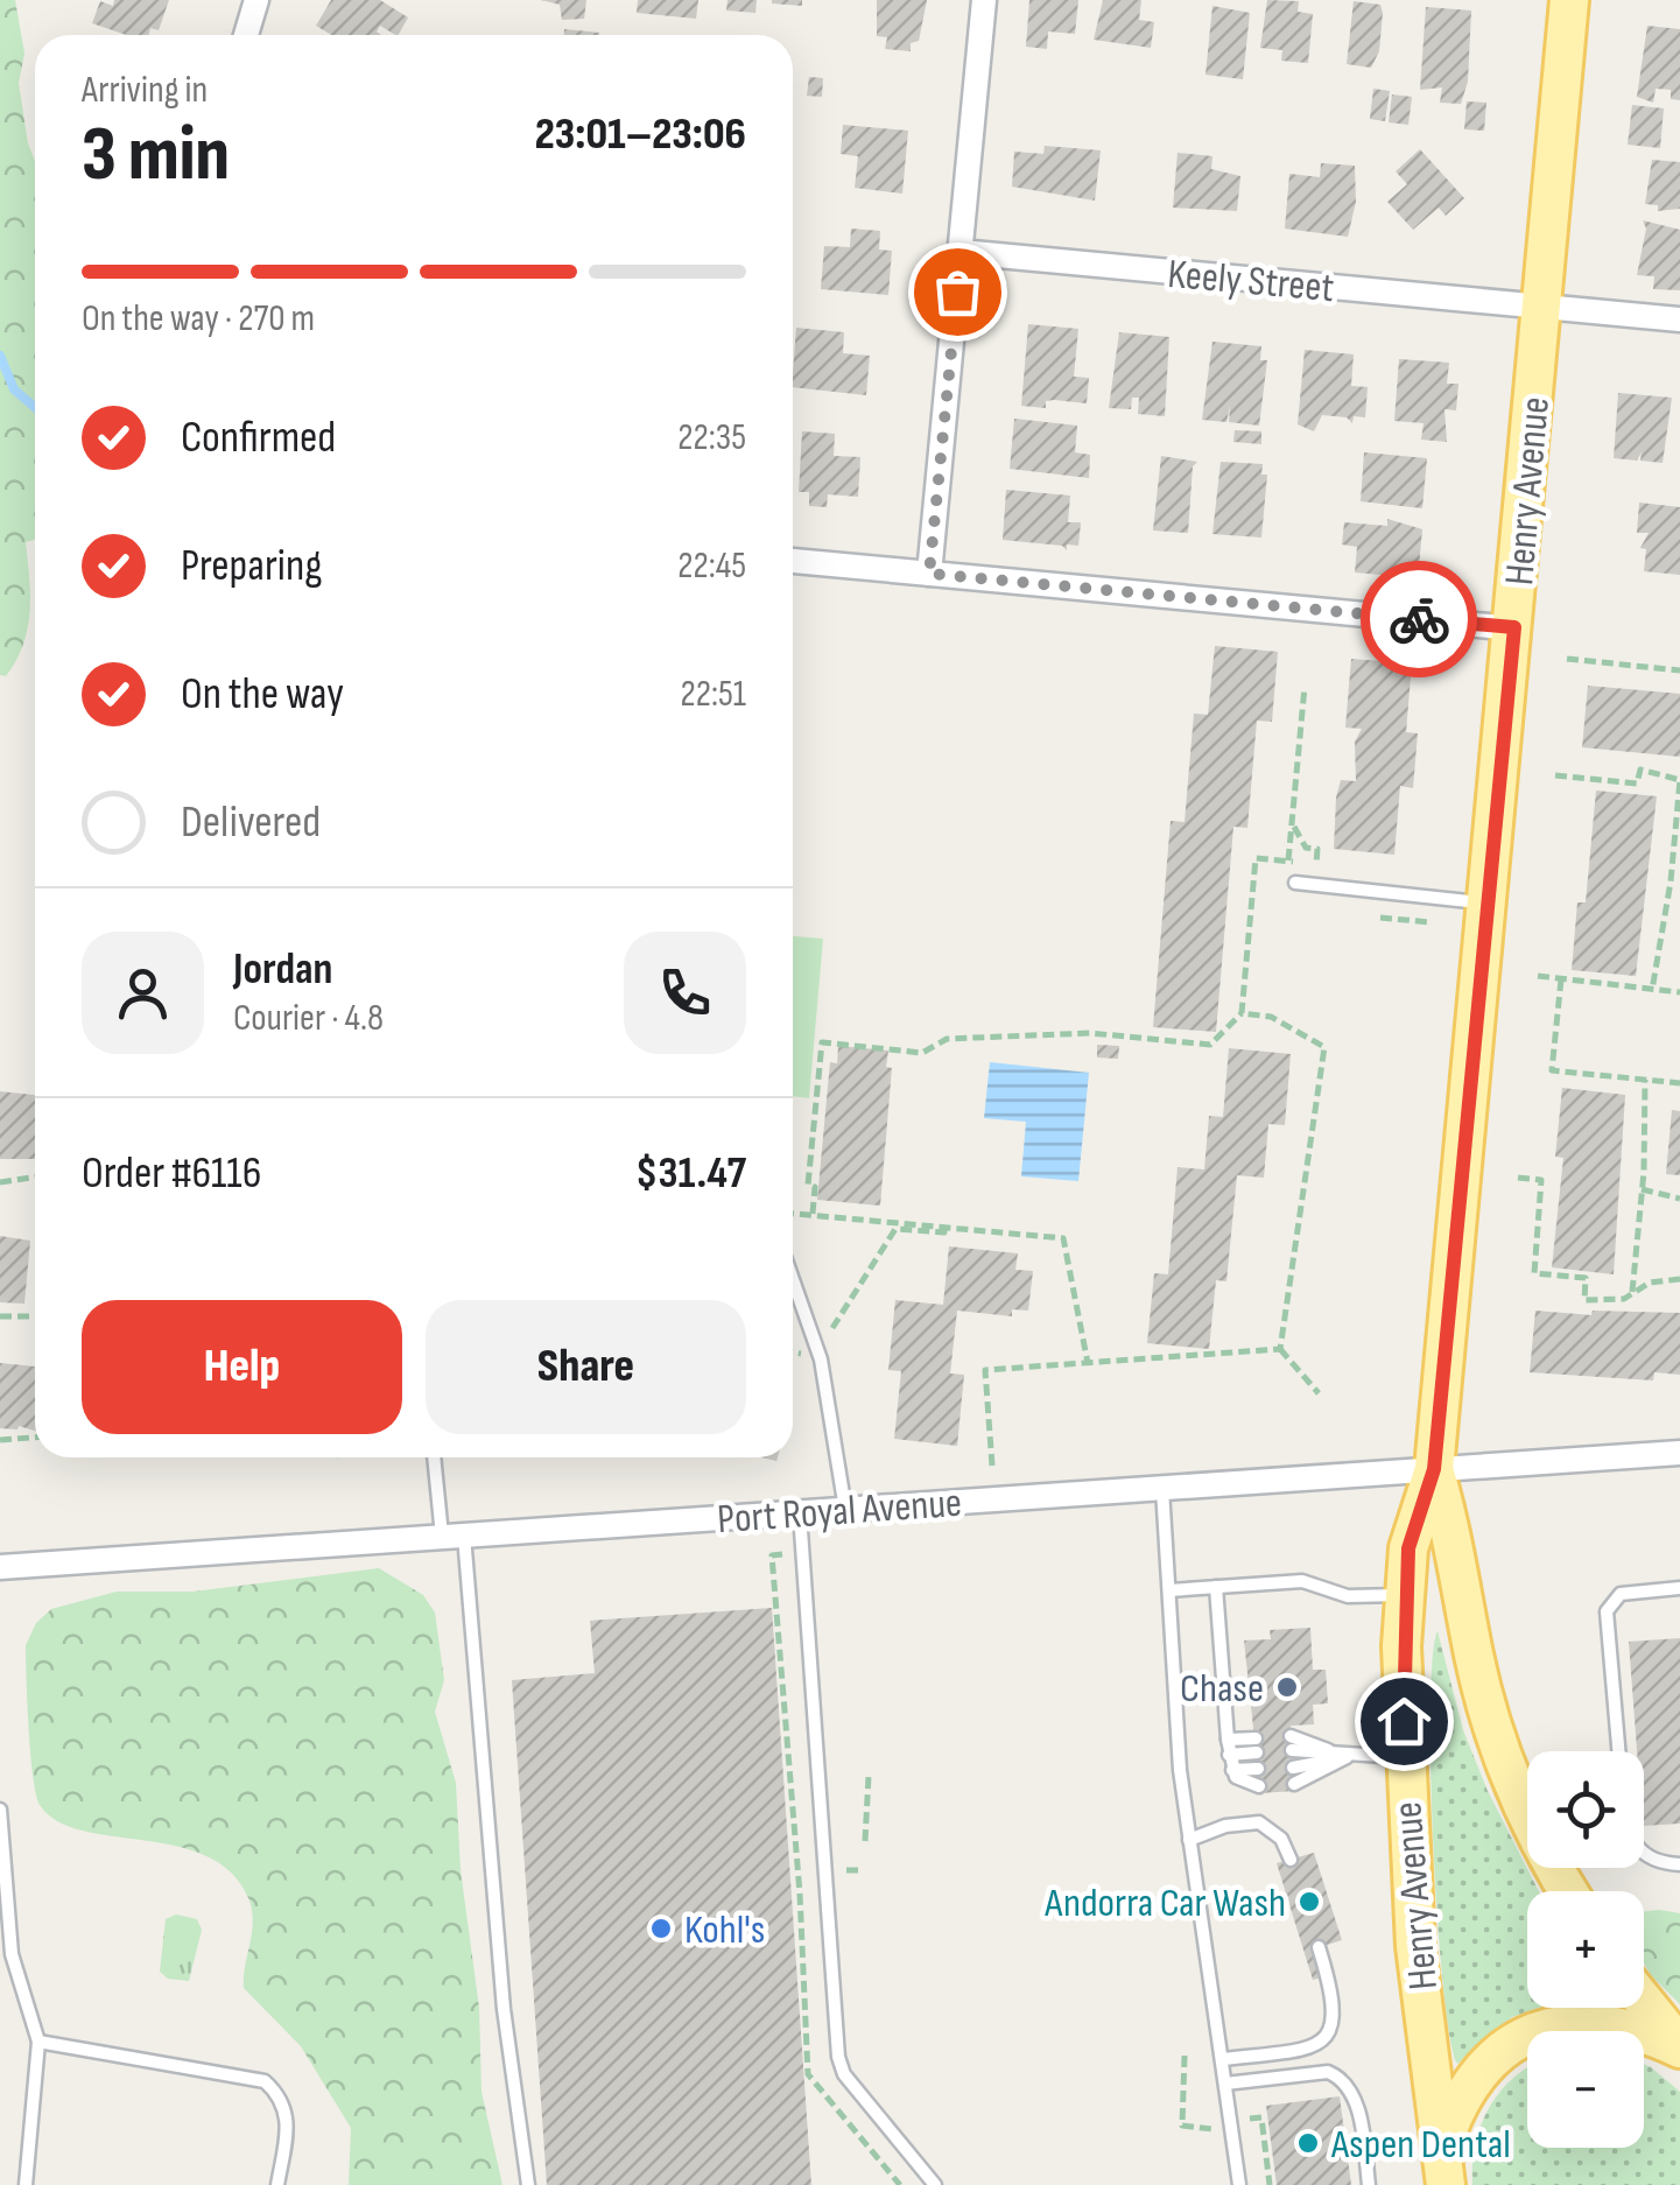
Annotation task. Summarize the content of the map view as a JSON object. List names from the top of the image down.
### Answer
{
  "streets": {
    "main road": ["Henry Avenue"],
    "street": ["Keely Street", "Port Royal Avenue"]
  },
  "crossings": [
    ["Keely Street", "Henry Avenue"],
    ["Henry Avenue", "Port Royal Avenue"]
  ],
  "places": [
    "Chase",
    "Andorra Car Wash",
    "Kohl's",
    "Aspen Dental"
  ],
  "page": {
    "heading": ["3 min", "Arriving in", "23:01–23:06"],
    "panel": [
      "Jordan",
      "Courier · 4.8",
      "Order #6116",
      "$31.47"
    ],
    "bar": "On the way · 270 m",
    "list": [
      ["Confirmed", "22:35"],
      ["Preparing", "22:45"],
      ["On the way", "22:51"],
      "Delivered"
    ],
    "buttons": ["Help", "Share"],
    "map_buttons": ["+", "−"]
  }
}
